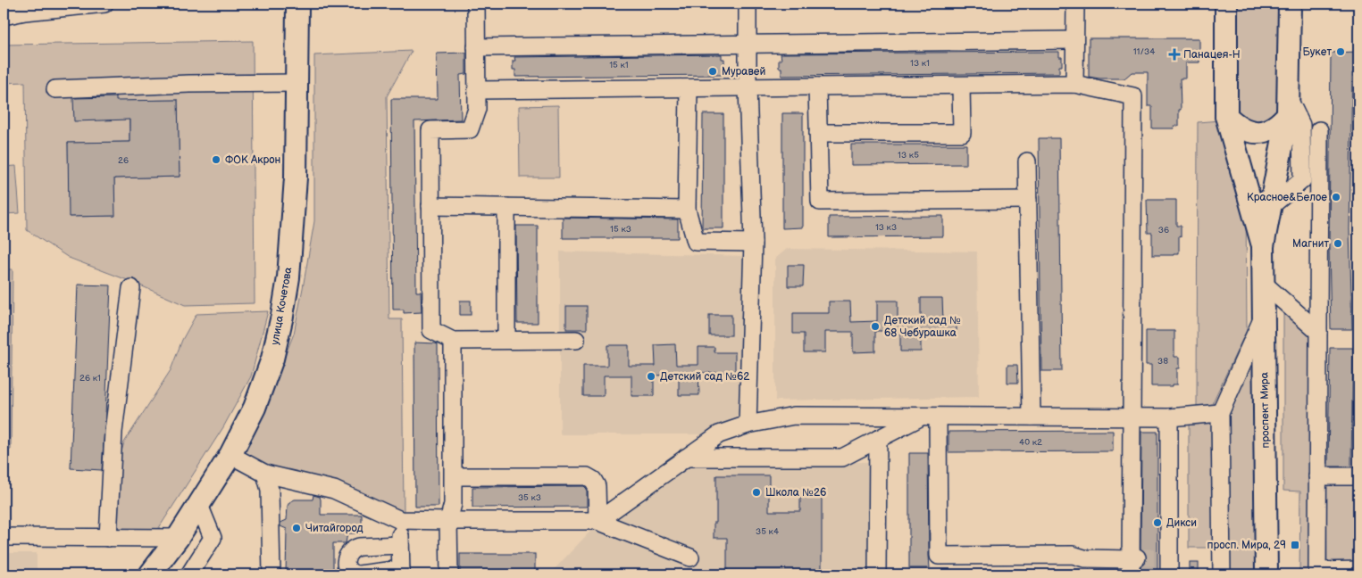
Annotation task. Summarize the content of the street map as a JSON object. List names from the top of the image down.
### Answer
{
  "streets": {
    "main road": ["улица Кочетова", "проспект Мира"]
  },
  "places": {
    "other": [
      "Букет",
      "Муравей",
      "ФОК Акрон",
      "Красное&Белое",
      "Магнит",
      "Детский сад № 68 Чебурашка",
      "Детский сад №62",
      "Школа №26",
      "Дикси",
      "Читайгород"
    ],
    "health": ["Панацея-Н"],
    "transit": ["просп. Мира, 29"]
  },
  "house_numbers": [
    "11/34",
    "13 к1",
    "15 к1",
    "13 к5",
    "26",
    "13 к3",
    "15 к3",
    "36",
    "38",
    "26 к1",
    "40 к2",
    "35 к3",
    "35 к4"
  ]
}
